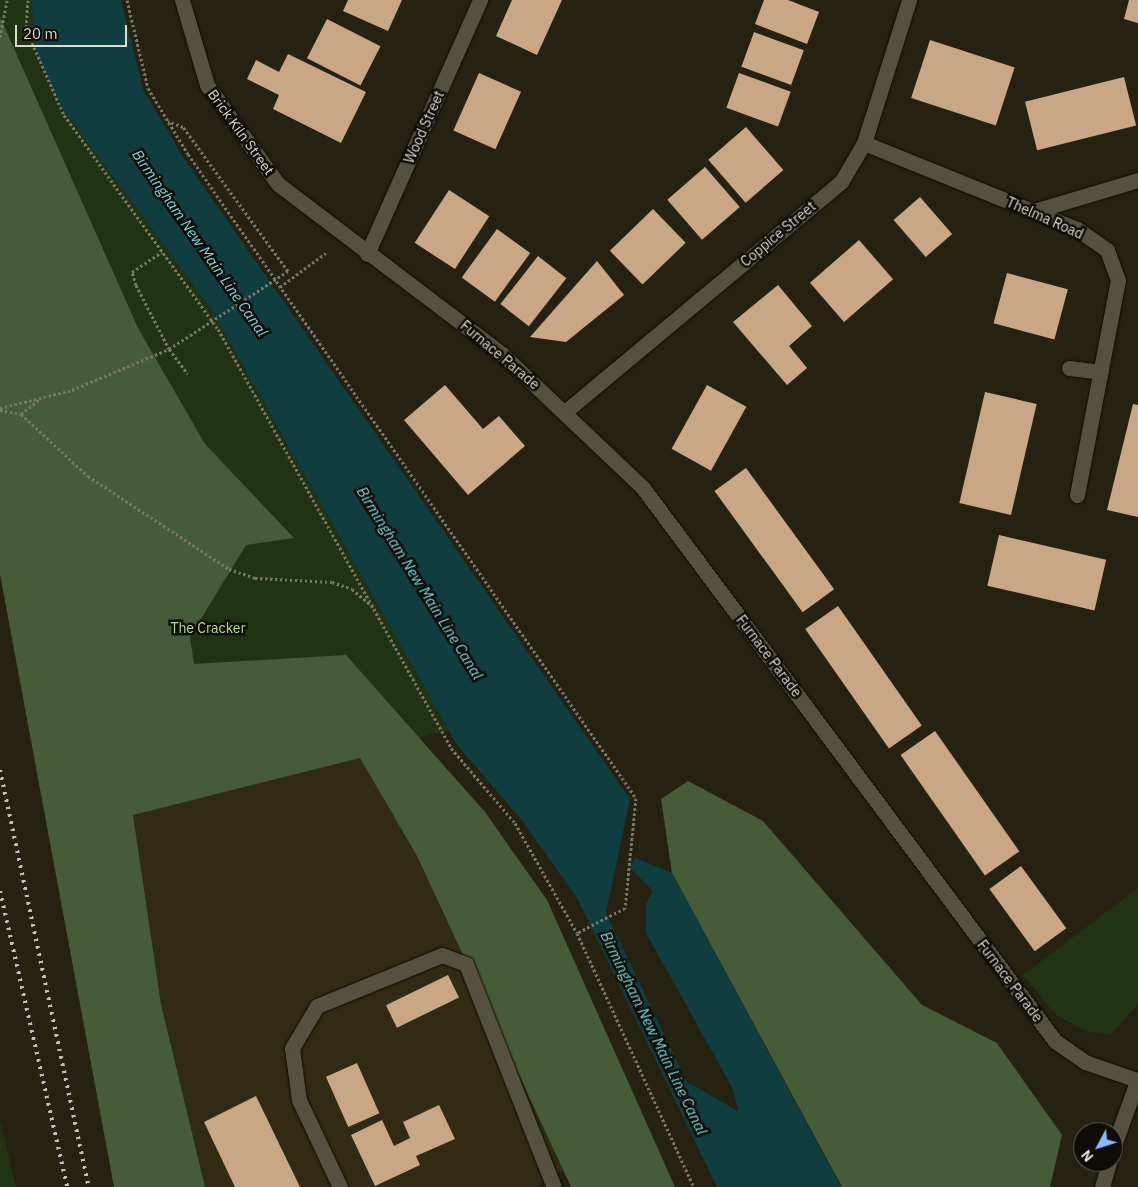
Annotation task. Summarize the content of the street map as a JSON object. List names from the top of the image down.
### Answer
{
  "streets": {
    "street": [
      "Wood Street",
      "Brick Kiln Street",
      "Thelma Road",
      "Coppice Street",
      "Furnace Parade"
    ]
  },
  "crossings": [
    ["Wood Street", "Brick Kiln Street"],
    ["Wood Street", "Furnace Parade"],
    ["Brick Kiln Street", "Furnace Parade"],
    ["Thelma Road", "Coppice Street"],
    ["Coppice Street", "Furnace Parade"]
  ],
  "water": ["Birmingham New Main Line Canal"],
  "parks": ["The Cracker"],
  "scale_bar": "20 m",
  "north": "bottom left"
}
